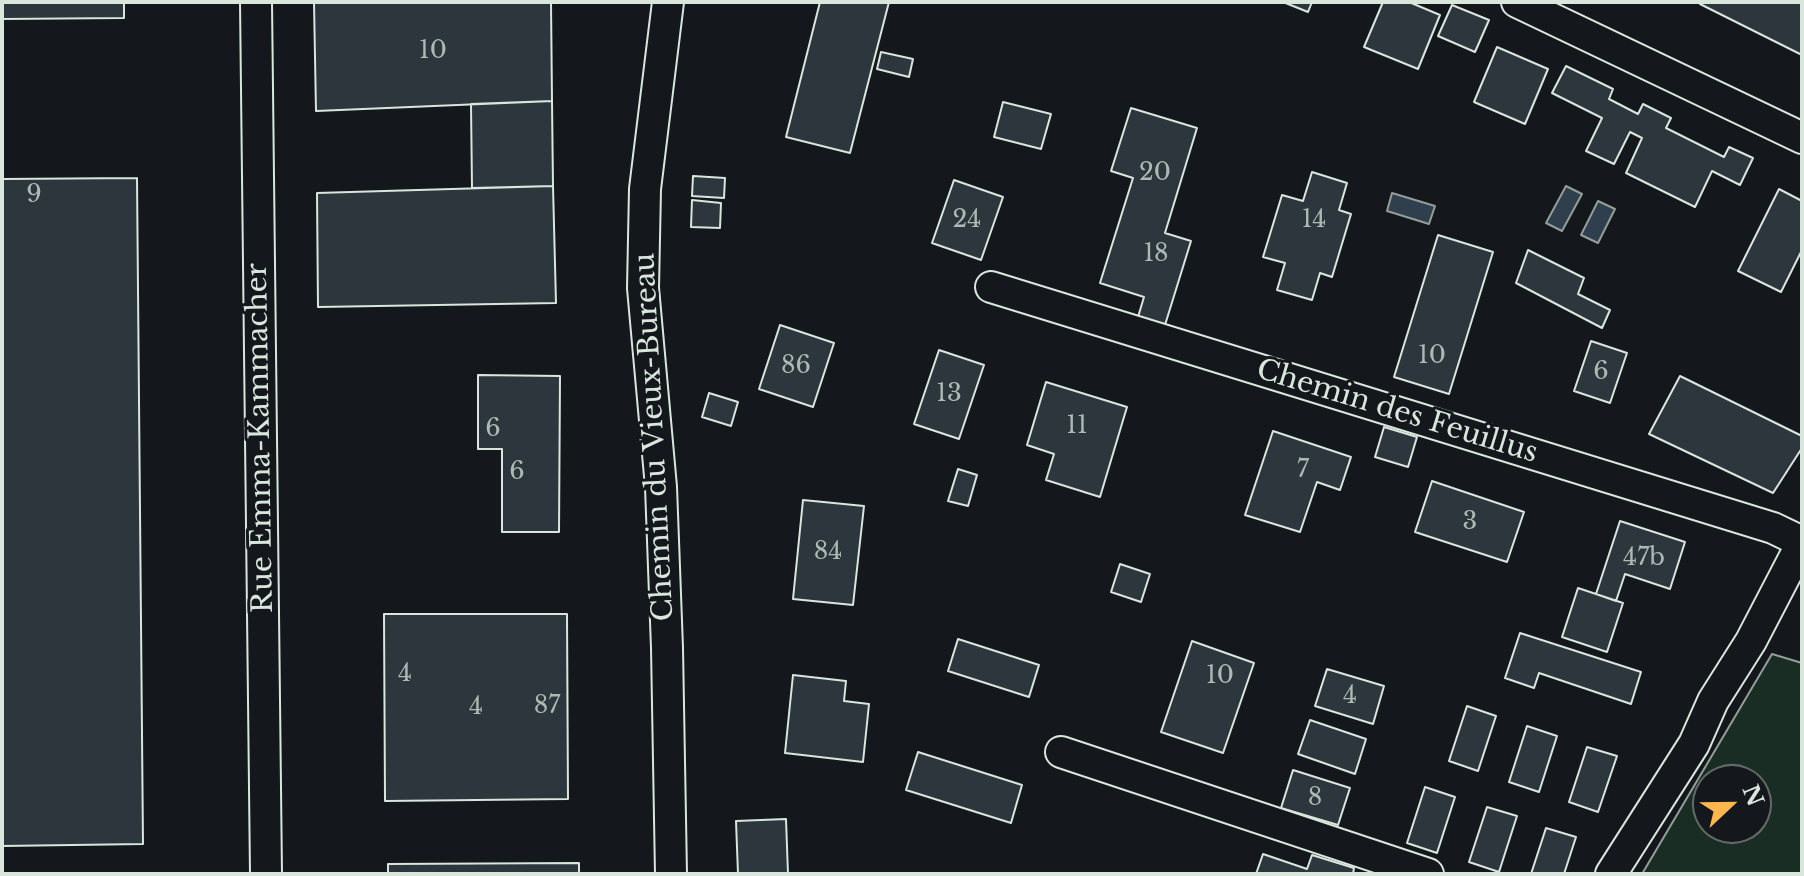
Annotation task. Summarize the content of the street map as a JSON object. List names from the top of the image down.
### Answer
{
  "streets": {
    "street": ["Chemin des Feuillus", "Chemin du Vieux-Bureau", "Rue Emma-Kammacher"]
  },
  "house_numbers": [
    "10",
    "20",
    "9",
    "24",
    "14",
    "18",
    "10",
    "86",
    "6",
    "13",
    "11",
    "6",
    "7",
    "6",
    "3",
    "84",
    "47b",
    "4",
    "10",
    "4",
    "87",
    "4",
    "8"
  ],
  "north": "right"
}
